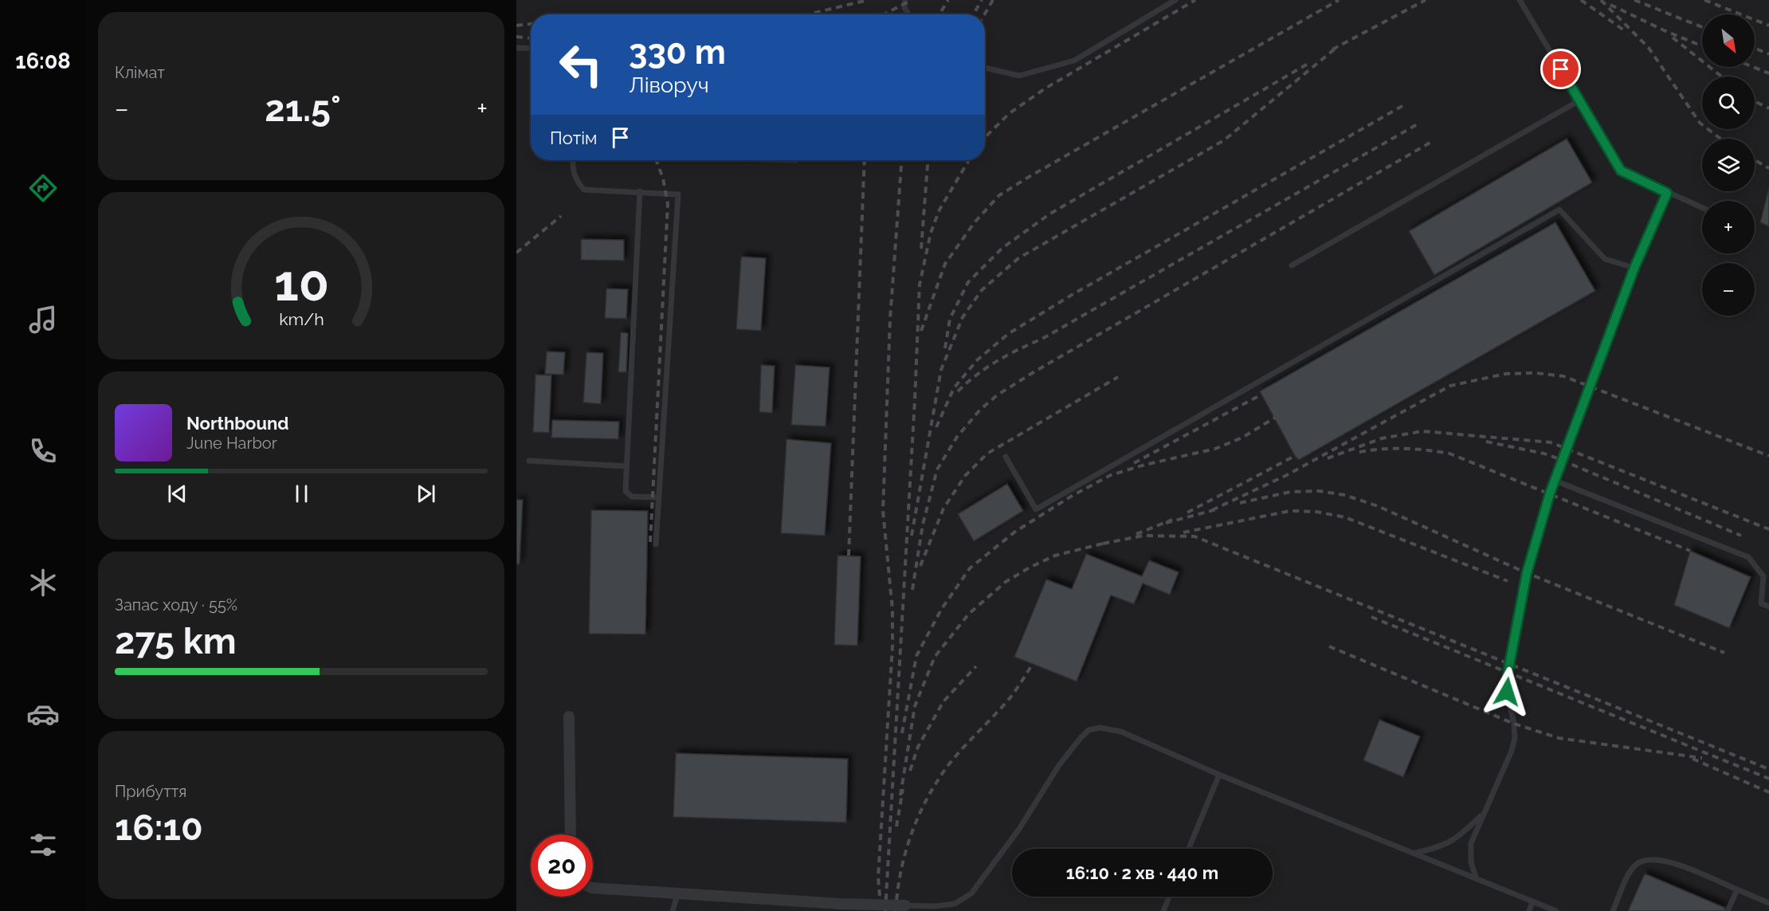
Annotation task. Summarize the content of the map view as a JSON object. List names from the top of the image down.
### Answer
{
  "north": "bottom right",
  "page": {
    "tabs": "16:08",
    "tile": [
      "Клімат",
      ["Запас ходу · 55%", "275 km"],
      ["Прибуття", "16:10"]
    ],
    "map_buttons": ["+", "−"],
    "turn": ["330 m", "Ліворуч"],
    "heat": ["−", "21.5°", "+"],
    "then": "Потім",
    "song": ["Northbound", "June Harbor"],
    "limit": "20",
    "trip": "16:10 · 2 хв · 440 m",
    "gauge": ["10", "km/h"]
  }
}
